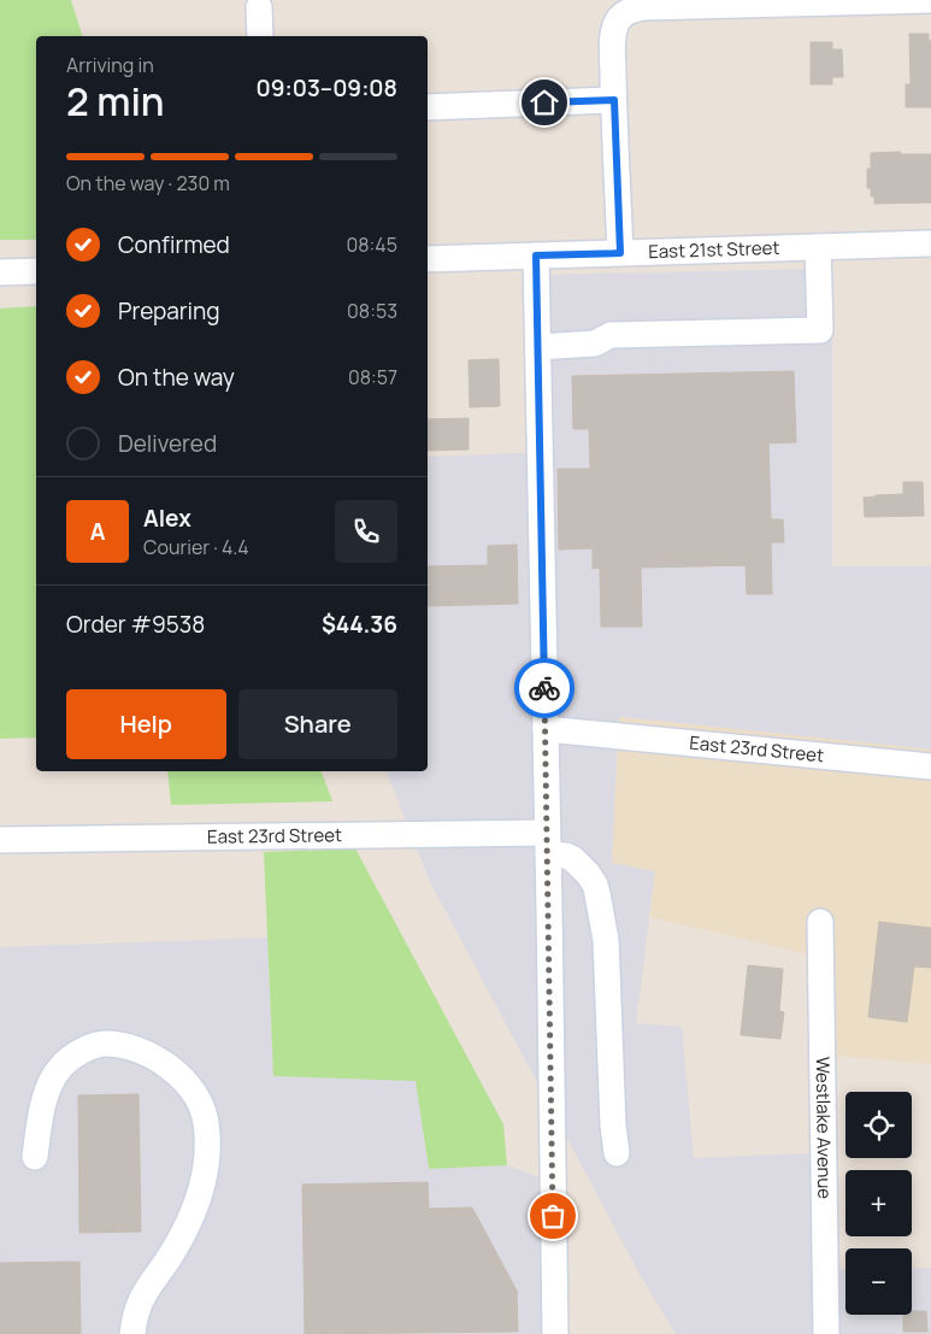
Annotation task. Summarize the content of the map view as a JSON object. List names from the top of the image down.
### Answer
{
  "streets": {
    "street": ["East 21st Street", "East 23rd Street", "Westlake Avenue"]
  },
  "page": {
    "heading": ["2 min", "Arriving in", "09:03–09:08"],
    "panel": [
      "Alex",
      "Courier · 4.4",
      "Order #9538",
      "$44.36"
    ],
    "bar": "On the way · 230 m",
    "list": [
      ["Confirmed", "08:45"],
      ["Preparing", "08:53"],
      ["On the way", "08:57"],
      "Delivered"
    ],
    "round": "A",
    "buttons": ["Help", "Share"],
    "map_buttons": ["+", "−"]
  }
}
